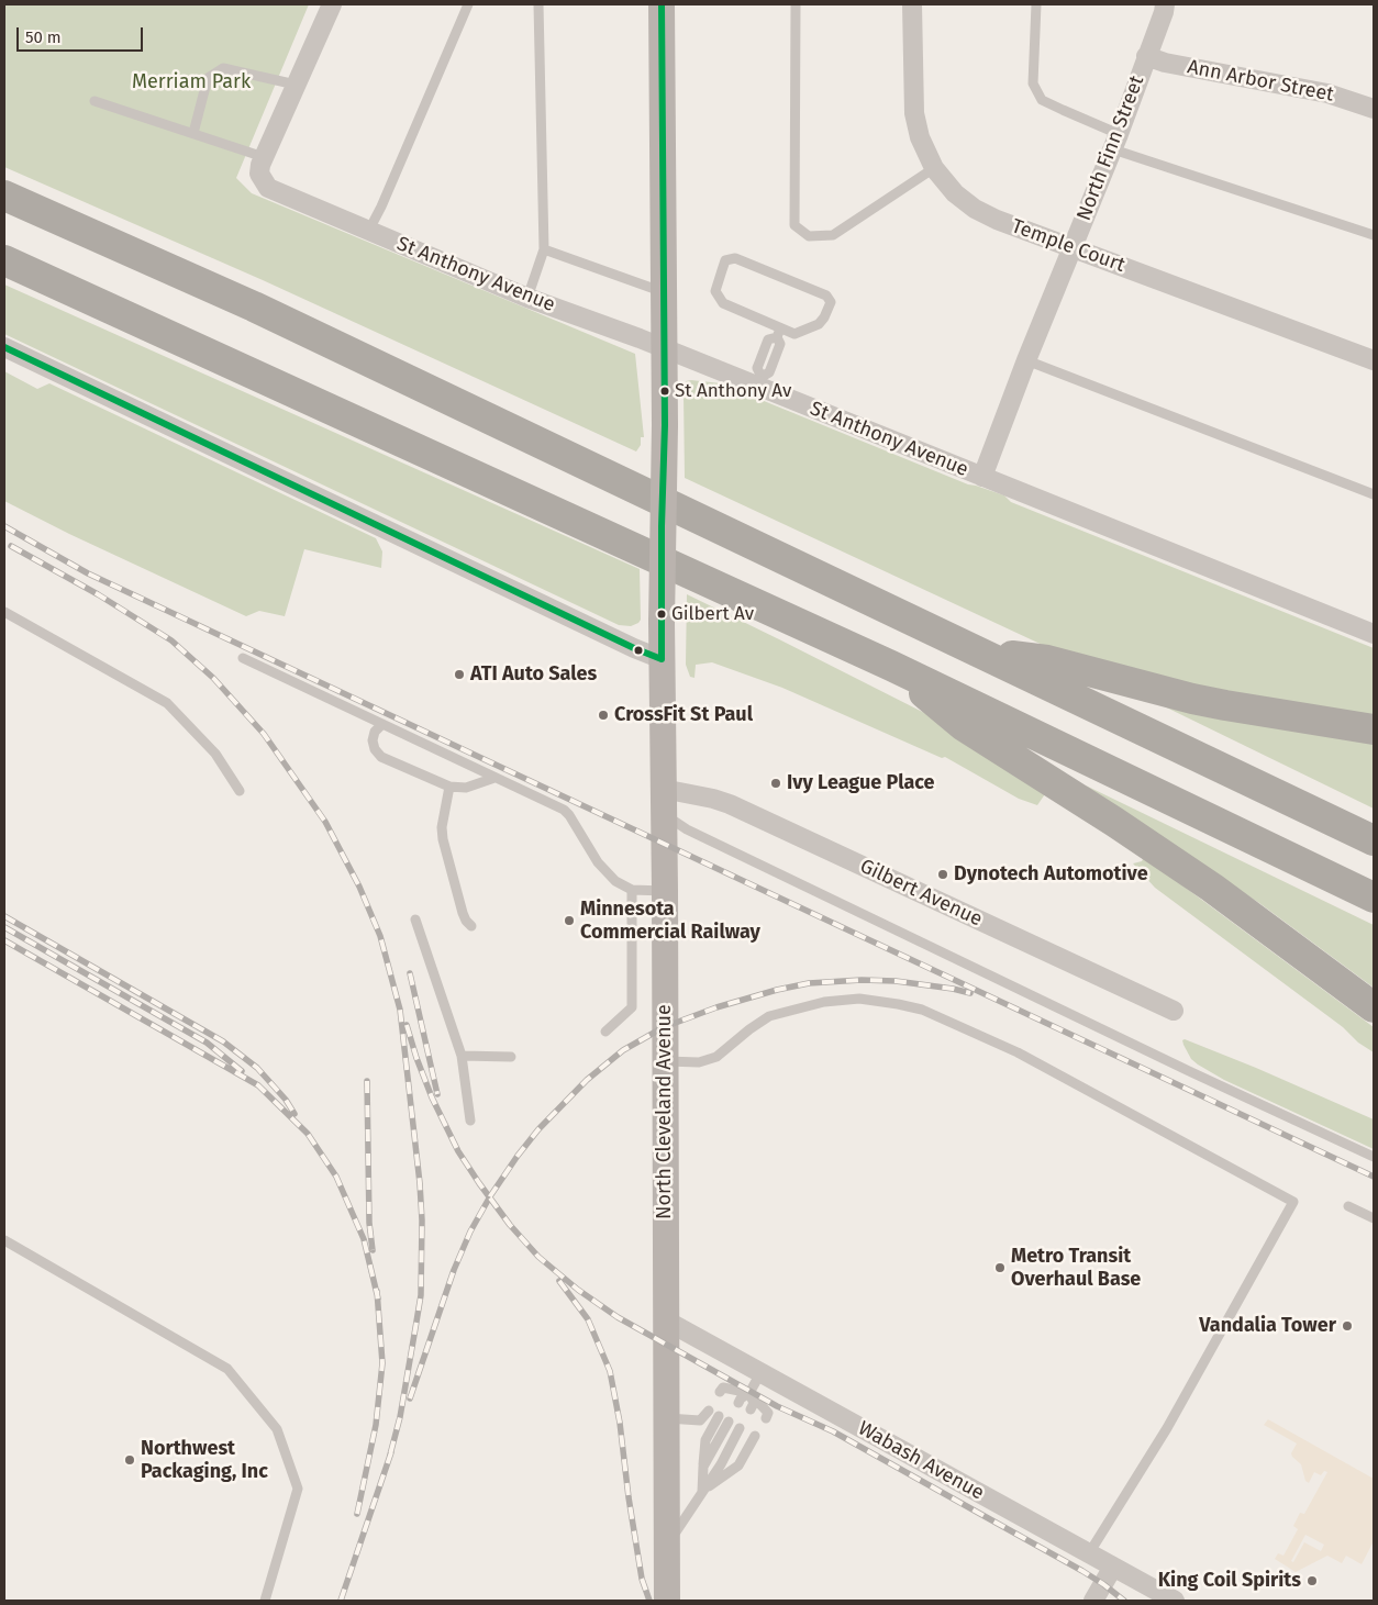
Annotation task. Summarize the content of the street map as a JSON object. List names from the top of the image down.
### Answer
{
  "streets": {
    "street": [
      "Ann Arbor Street",
      "North Finn Street",
      "Temple Court",
      "St Anthony Avenue",
      "Gilbert Avenue",
      "North Cleveland Avenue",
      "Wabash Avenue"
    ]
  },
  "crossings": [
    ["Ann Arbor Street", "North Finn Street"],
    ["North Finn Street", "Temple Court"],
    ["North Finn Street", "St Anthony Avenue"],
    ["St Anthony Avenue", "North Cleveland Avenue"],
    ["Gilbert Avenue", "North Cleveland Avenue"],
    ["North Cleveland Avenue", "Wabash Avenue"]
  ],
  "parks": ["Merriam Park"],
  "places": [
    "St Anthony Av",
    "Gilbert Av",
    "ATI Auto Sales",
    "CrossFit St Paul",
    "Ivy League Place",
    "Dynotech Automotive",
    "Minnesota Commercial Railway",
    "Metro Transit Overhaul Base",
    "Vandalia Tower",
    "Northwest Packaging, Inc",
    "King Coil Spirits"
  ],
  "scale_bar": "50 m"
}
